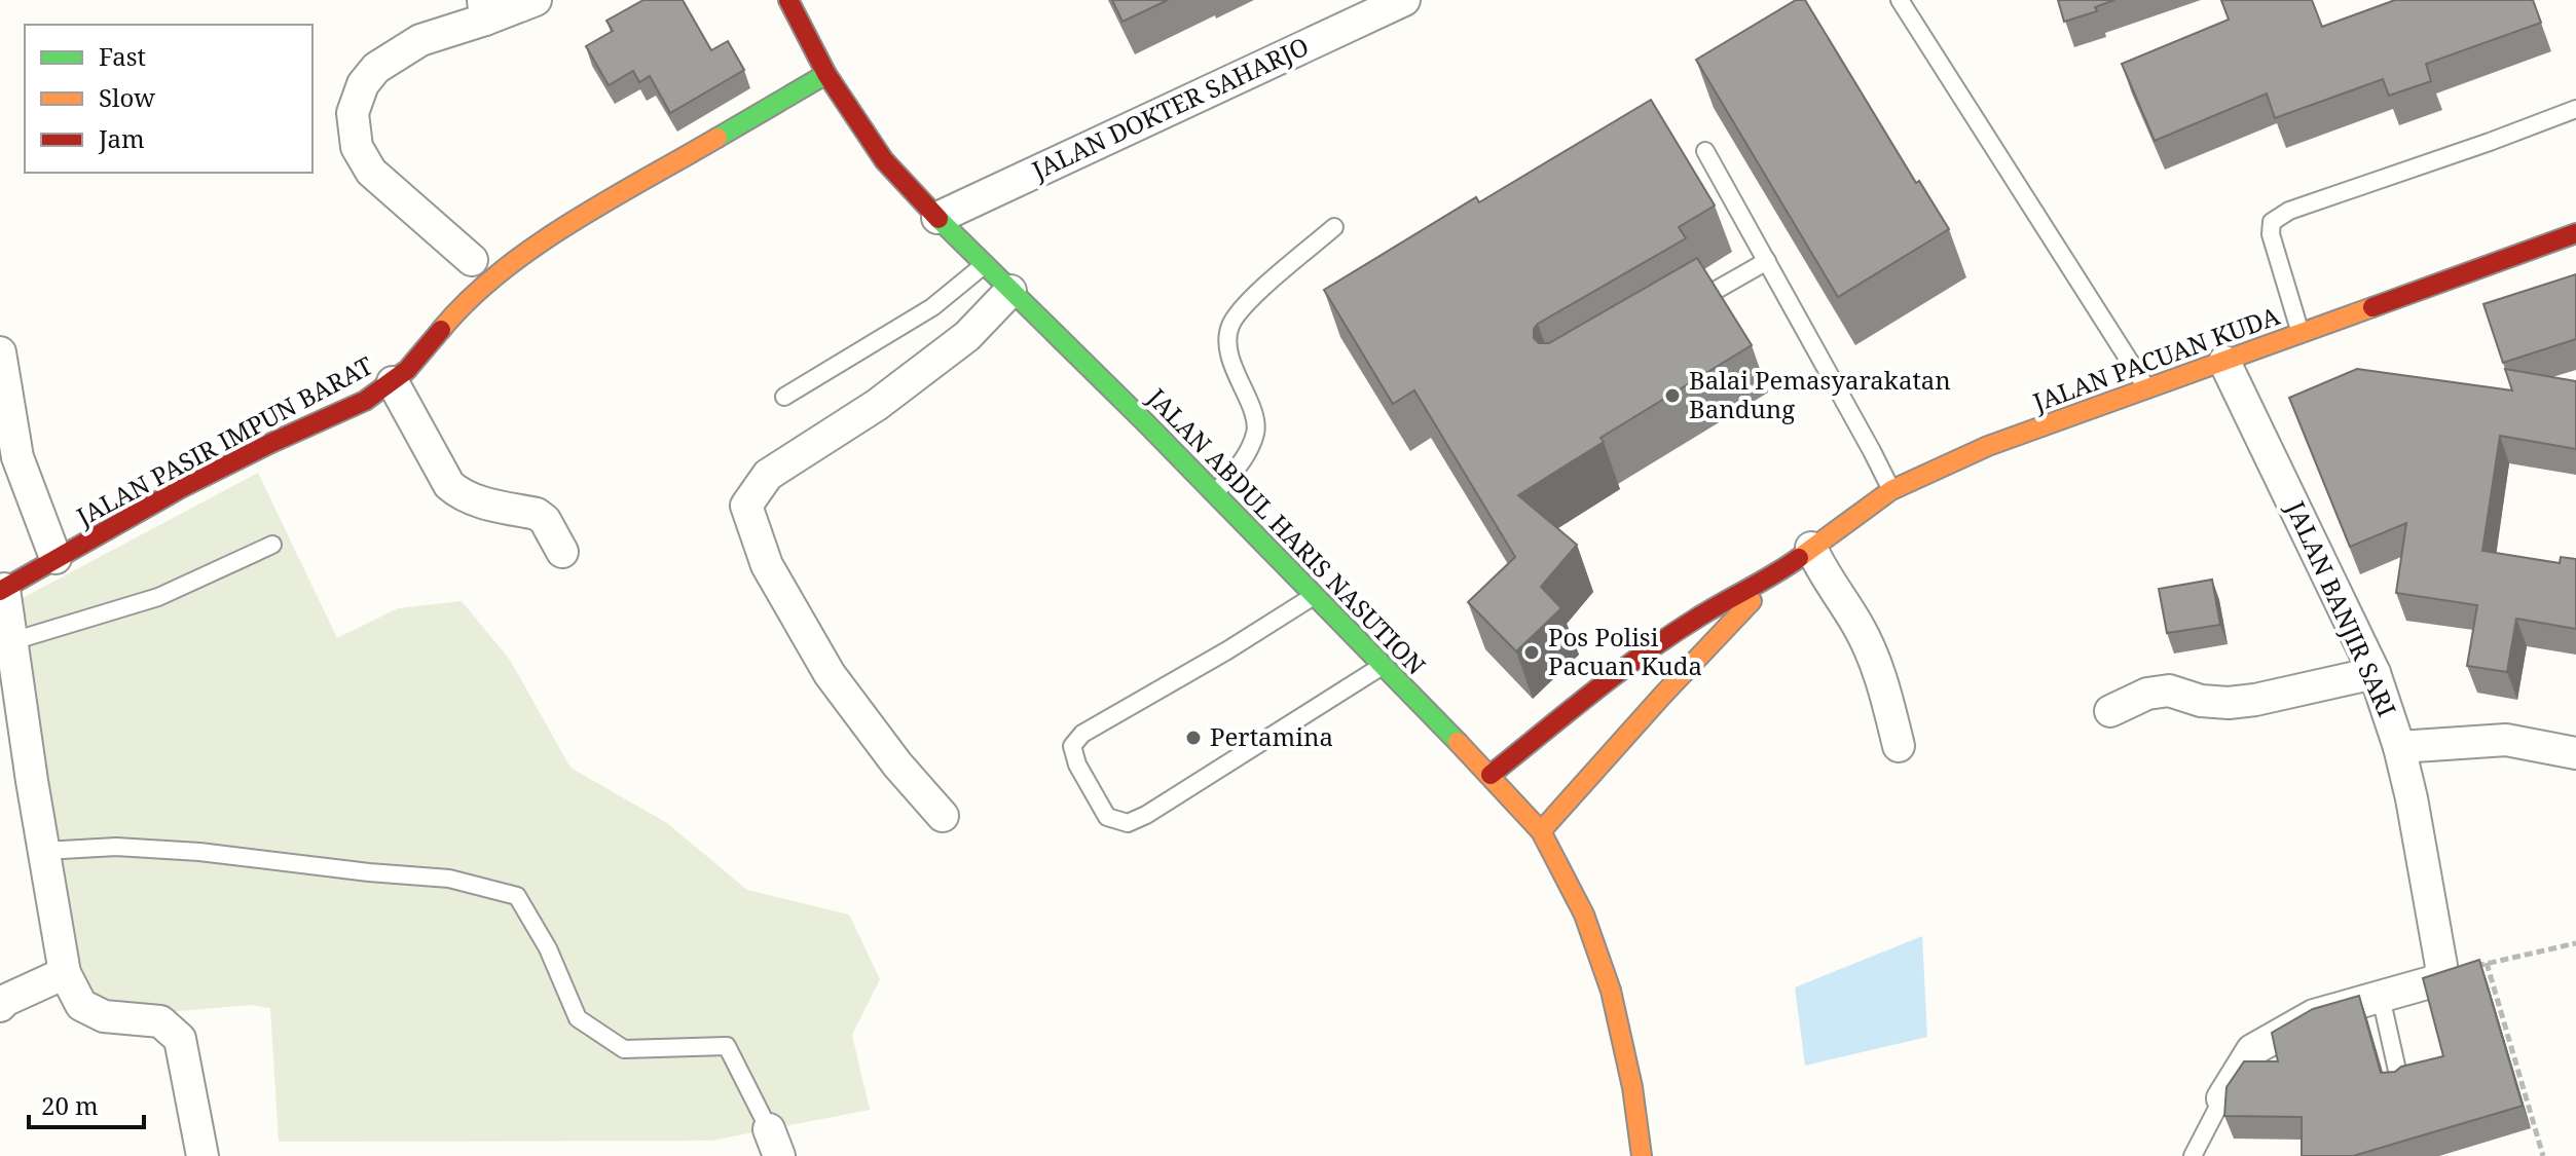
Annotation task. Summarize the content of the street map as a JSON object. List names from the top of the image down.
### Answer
{
  "streets": {
    "main road": ["JALAN PACUAN KUDA", "JALAN PASIR IMPUN BARAT", "JALAN ABDUL HARIS NASUTION"],
    "street": ["JALAN DOKTER SAHARJO", "JALAN BANJIR SARI"]
  },
  "crossings": [
    ["JALAN DOKTER SAHARJO", "JALAN ABDUL HARIS NASUTION"],
    ["JALAN PACUAN KUDA", "JALAN ABDUL HARIS NASUTION"],
    ["JALAN PACUAN KUDA", "JALAN BANJIR SARI"],
    ["JALAN PASIR IMPUN BARAT", "JALAN ABDUL HARIS NASUTION"]
  ],
  "places": ["Balai Pemasyarakatan Bandung", "Pos Polisi Pacuan Kuda", "Pertamina"],
  "legend": ["Fast", "Slow", "Jam"],
  "scale_bar": "20 m"
}
